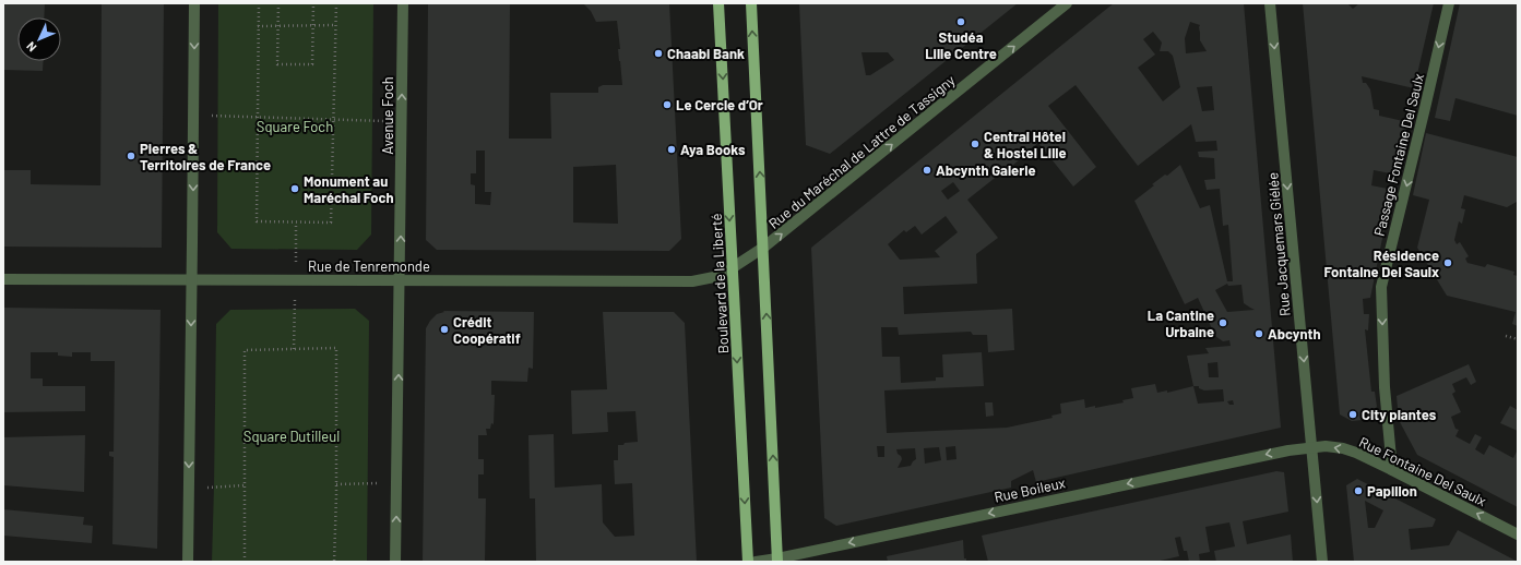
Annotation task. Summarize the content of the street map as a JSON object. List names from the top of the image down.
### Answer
{
  "streets": {
    "main road": ["Boulevard de la Liberté"],
    "street": [
      "Avenue Foch",
      "Rue du Maréchal de Lattre de Tassigny",
      "Passage Fontaine Del Saulx",
      "Rue Jacquemars Giélée",
      "Rue de Tenremonde",
      "Rue Fontaine Del Saulx",
      "Rue Boileux"
    ]
  },
  "crossings": [
    ["Avenue Foch", "Rue de Tenremonde"],
    ["Rue du Maréchal de Lattre de Tassigny", "Rue de Tenremonde"],
    ["Rue du Maréchal de Lattre de Tassigny", "Boulevard de la Liberté"],
    ["Passage Fontaine Del Saulx", "Rue Fontaine Del Saulx"],
    ["Rue Jacquemars Giélée", "Rue Fontaine Del Saulx"],
    ["Rue Jacquemars Giélée", "Rue Boileux"],
    ["Rue de Tenremonde", "Boulevard de la Liberté"],
    ["Rue Fontaine Del Saulx", "Rue Boileux"]
  ],
  "one_way": [
    "Avenue Foch",
    "Rue du Maréchal de Lattre de Tassigny",
    "Passage Fontaine Del Saulx",
    "Rue Jacquemars Giélée",
    "Rue Fontaine Del Saulx",
    "Rue Boileux"
  ],
  "parks": ["Square Foch", "Square Dutilleul"],
  "places": [
    "Studéa Lille Centre",
    "Chaabi Bank",
    "Le Cercle d’Or",
    "Central Hôtel & Hostel Lille",
    "Aya Books",
    "Pierres & Territoires de France",
    "Abcynth Galerie",
    "Monument au Maréchal Foch",
    "Résidence Fontaine Del Saulx",
    "La Cantine Urbaine",
    "Crédit Coopératif",
    "Abcynth",
    "City plantes",
    "Papillon"
  ],
  "north": "bottom left"
}
